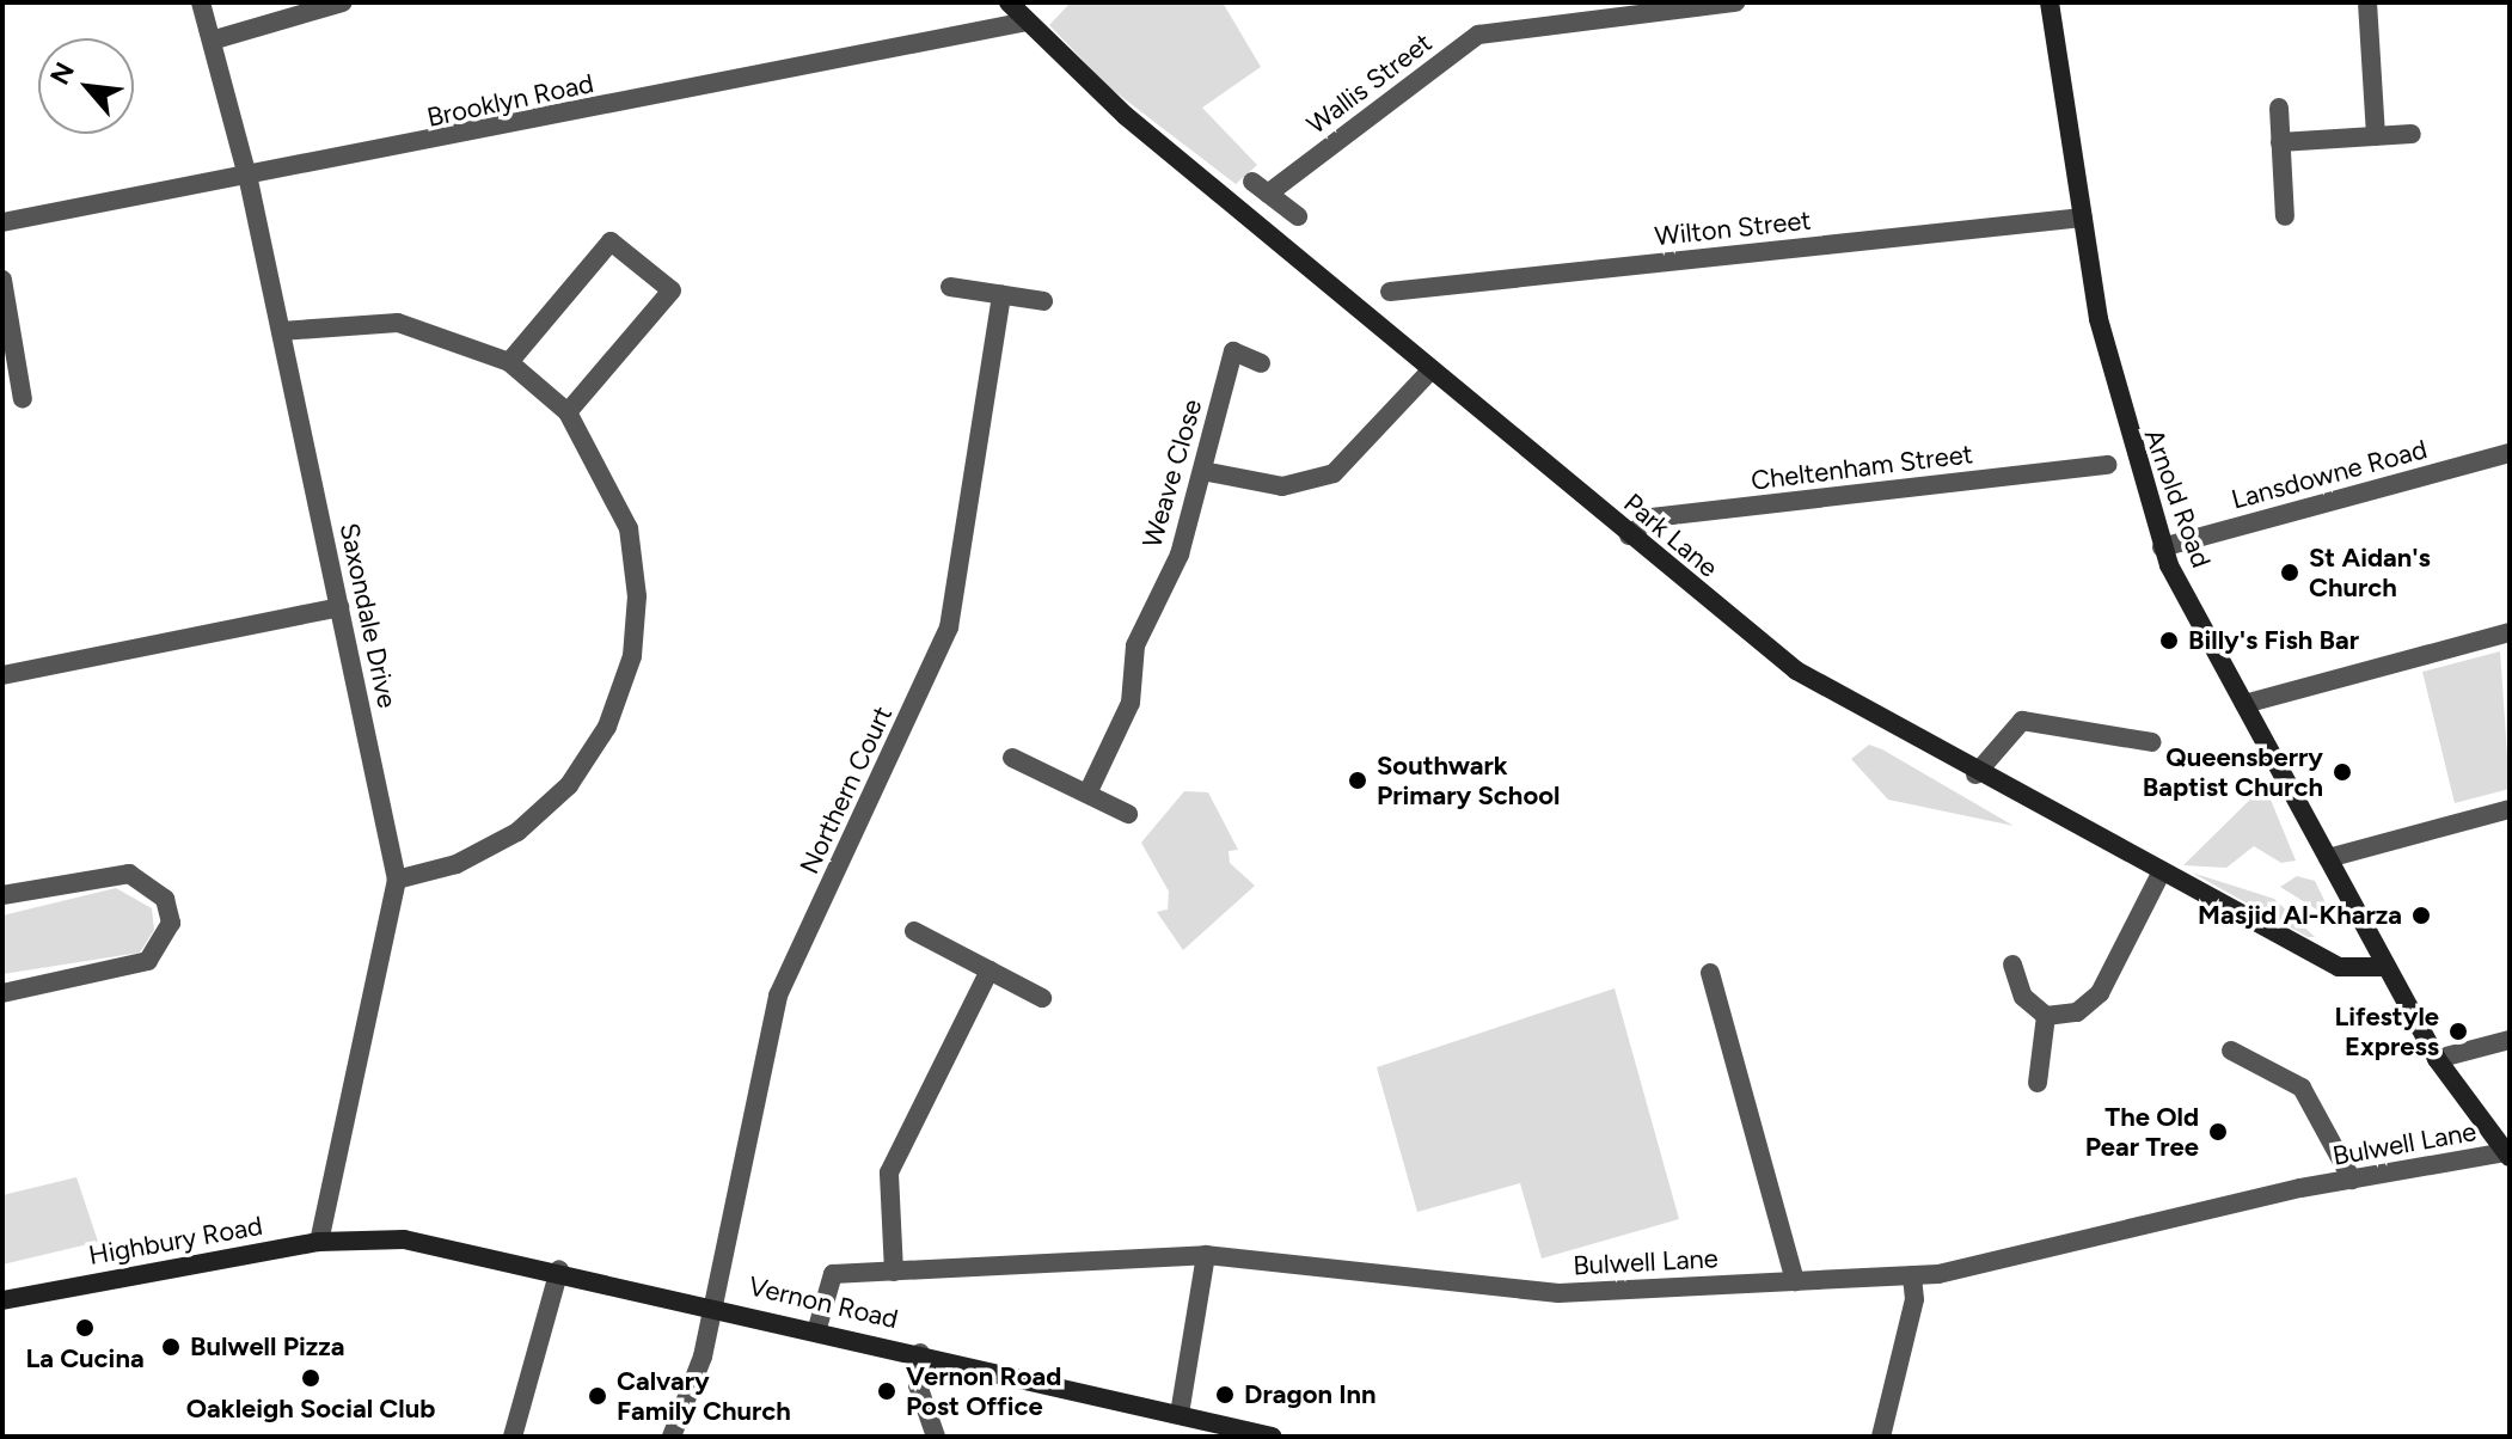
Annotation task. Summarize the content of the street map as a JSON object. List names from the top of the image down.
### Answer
{
  "streets": {
    "main road": [
      "Arnold Road",
      "Park Lane",
      "Highbury Road",
      "Vernon Road"
    ],
    "street": [
      "Wallis Street",
      "Brooklyn Road",
      "Wilton Street",
      "Cheltenham Street",
      "Weave Close",
      "Lansdowne Road",
      "Saxondale Drive",
      "Northern Court",
      "Bulwell Lane"
    ]
  },
  "crossings": [
    ["Brooklyn Road", "Park Lane"],
    ["Brooklyn Road", "Saxondale Drive"],
    ["Wilton Street", "Arnold Road"],
    ["Cheltenham Street", "Park Lane"],
    ["Lansdowne Road", "Arnold Road"],
    ["Arnold Road", "Park Lane"],
    ["Arnold Road", "Bulwell Lane"],
    ["Saxondale Drive", "Highbury Road"],
    ["Northern Court", "Vernon Road"],
    ["Bulwell Lane", "Vernon Road"],
    ["Highbury Road", "Vernon Road"]
  ],
  "places": [
    "St Aidan's Church",
    "Billy's Fish Bar",
    "Queensberry Baptist Church",
    "Southwark Primary School",
    "Masjid Al-Kharza",
    "Lifestyle Express",
    "The Old Pear Tree",
    "La Cucina",
    "Bulwell Pizza",
    "Oakleigh Social Club",
    "Vernon Road Post Office",
    "Dragon Inn",
    "Calvary Family Church"
  ],
  "north": "top left"
}
